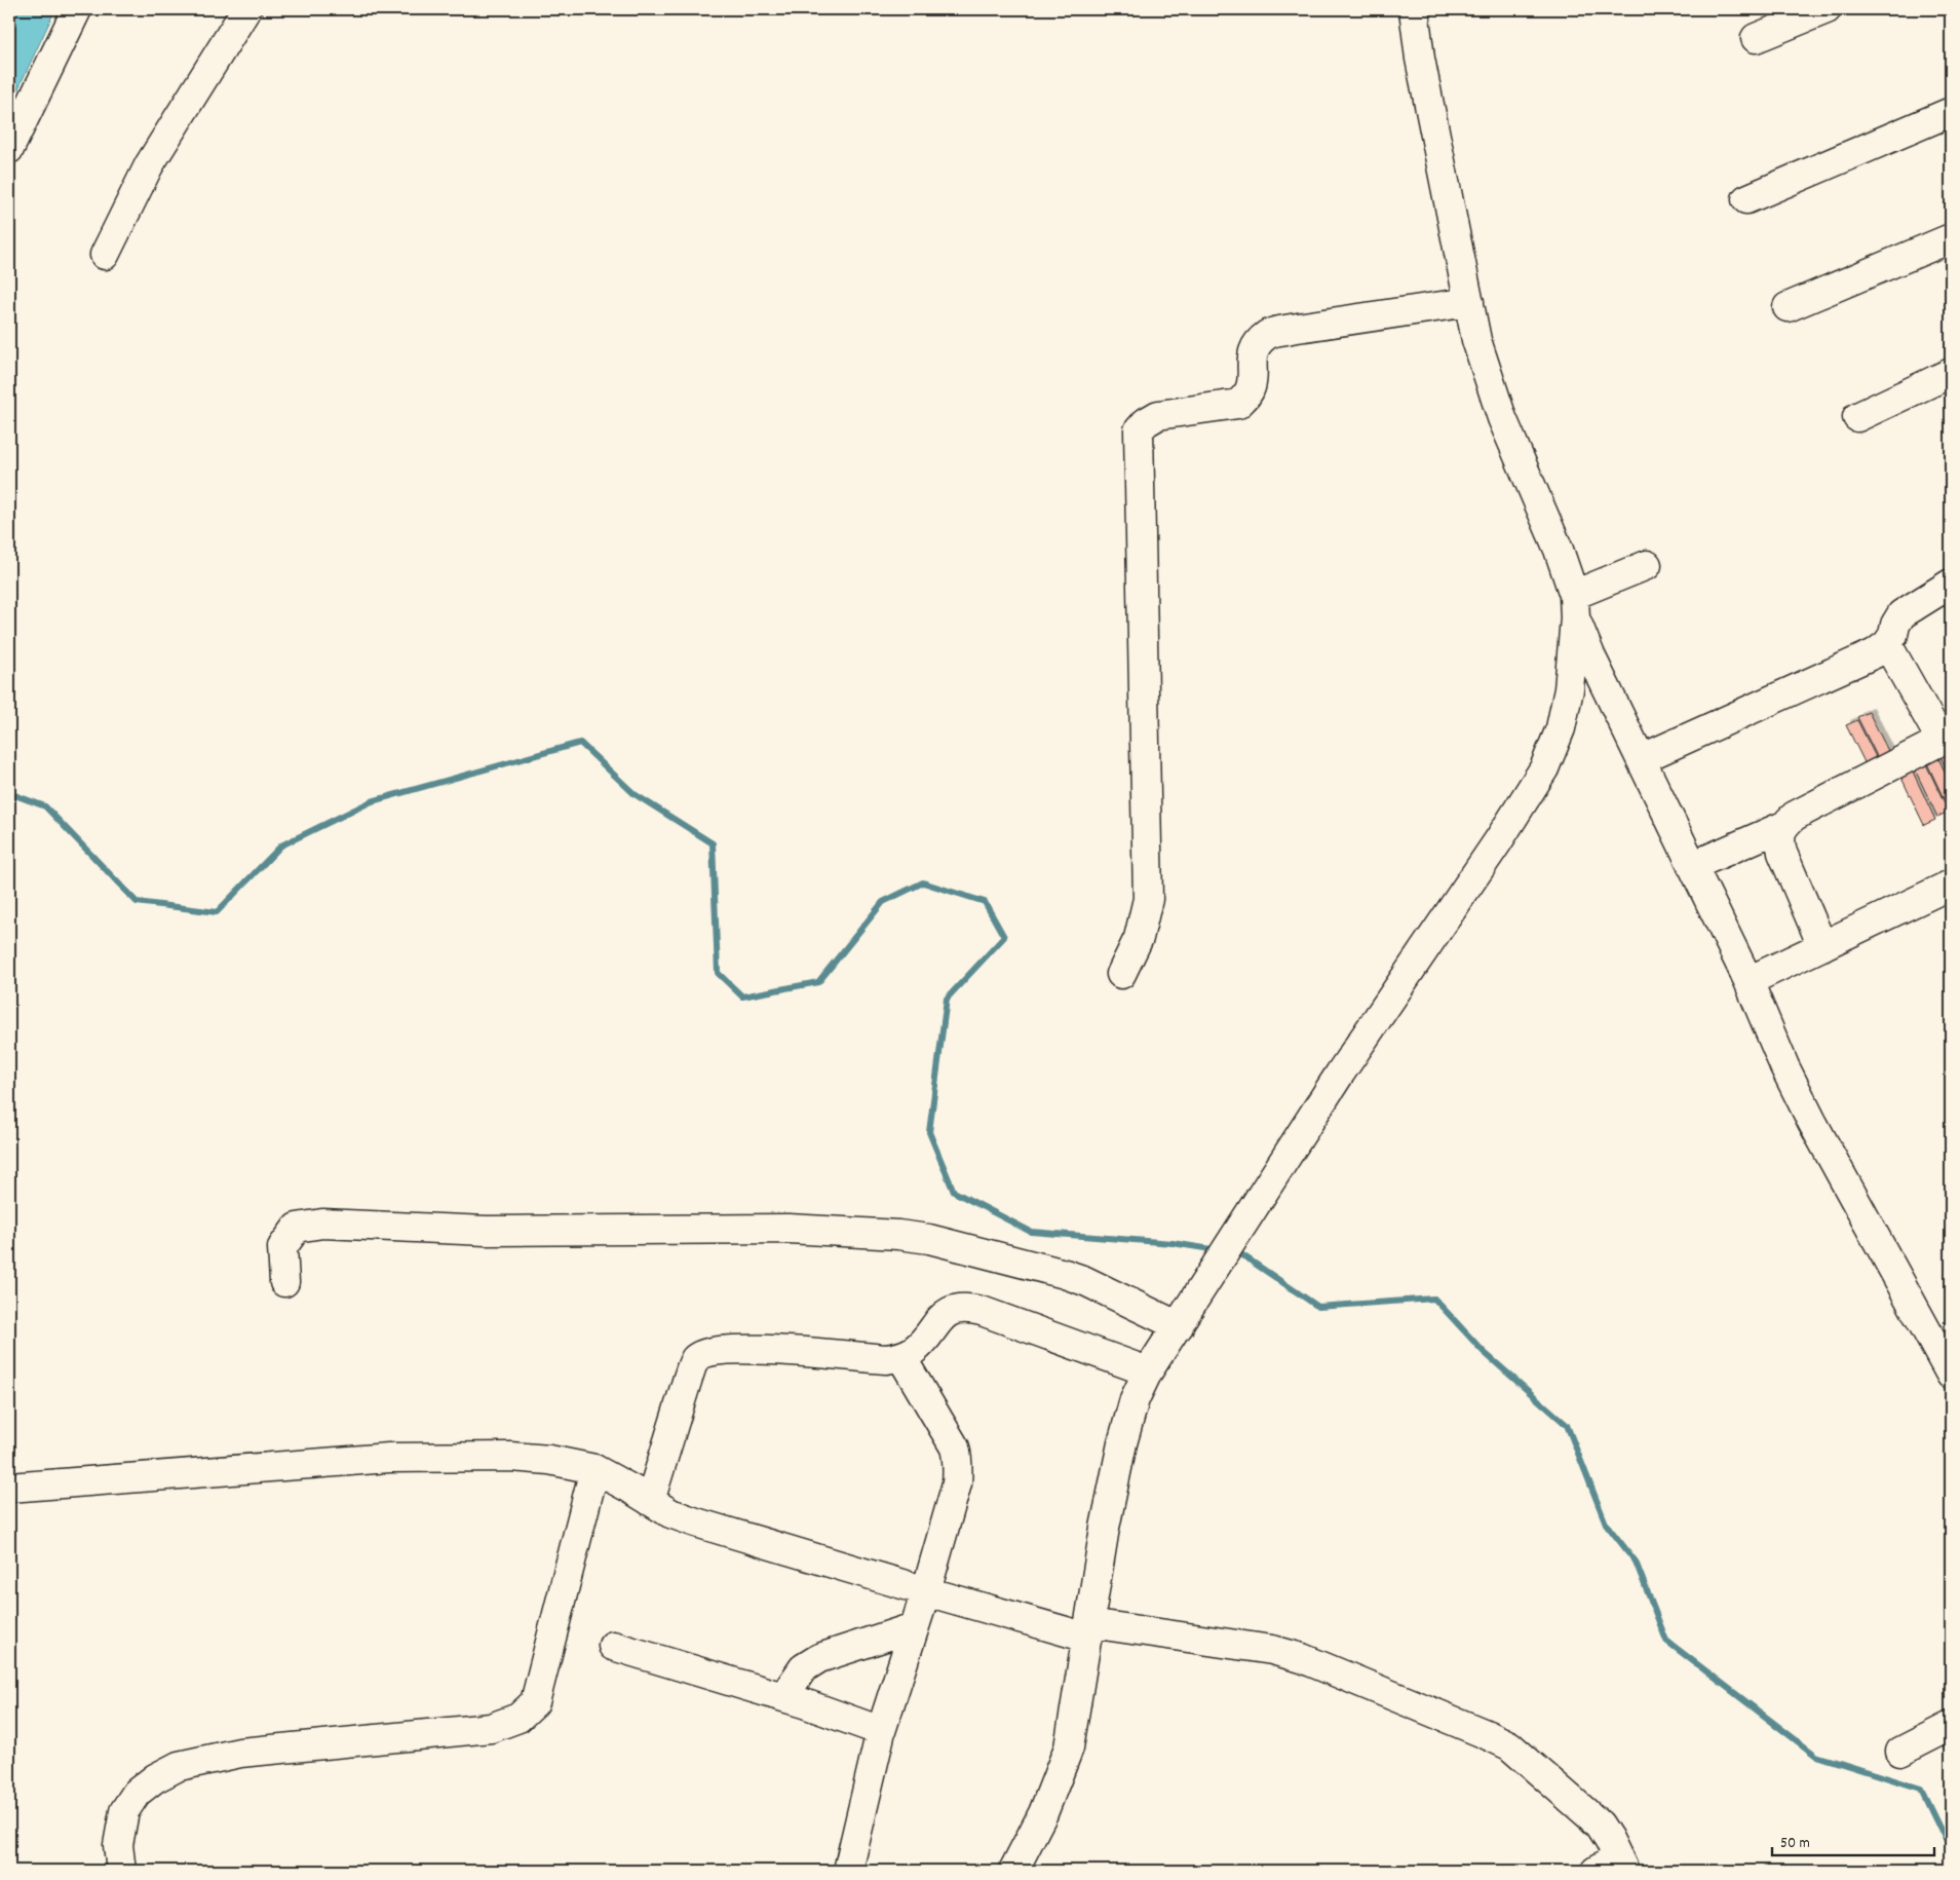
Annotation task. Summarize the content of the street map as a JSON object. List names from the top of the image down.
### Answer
{
  "scale_bar": "50 m"
}
